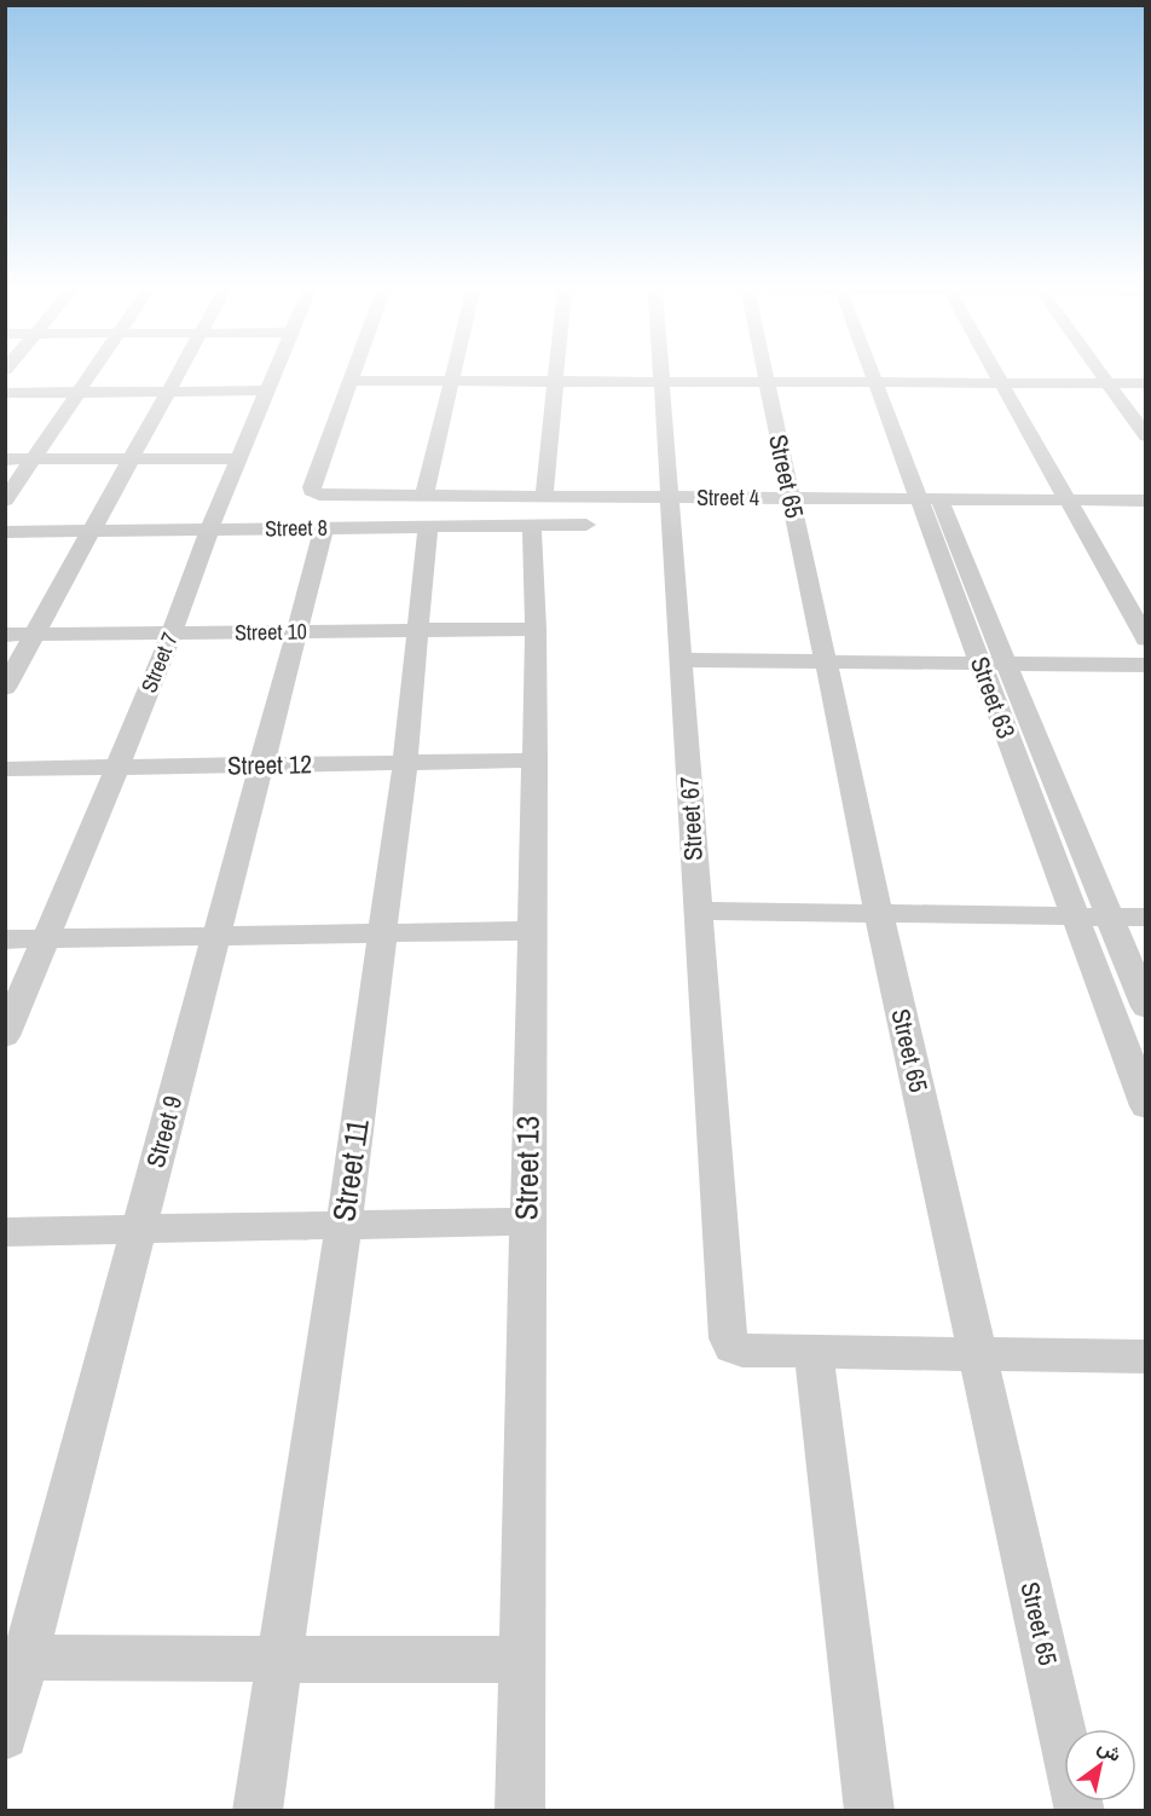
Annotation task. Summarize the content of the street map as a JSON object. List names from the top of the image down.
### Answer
{
  "streets": {
    "street": [
      "Street 65",
      "Street 4",
      "Street 8",
      "Street 10",
      "Street 7",
      "Street 63",
      "Street 12",
      "Street 67",
      "Street 9",
      "Street 13",
      "Street 11"
    ]
  },
  "crossings": [
    ["Street 65", "Street 4"],
    ["Street 4", "Street 8"],
    ["Street 4", "Street 63"],
    ["Street 4", "Street 67"],
    ["Street 4", "Street 13"],
    ["Street 4", "Street 11"],
    ["Street 8", "Street 7"],
    ["Street 8", "Street 9"],
    ["Street 8", "Street 13"],
    ["Street 8", "Street 11"],
    ["Street 10", "Street 7"],
    ["Street 10", "Street 9"],
    ["Street 10", "Street 13"],
    ["Street 10", "Street 11"],
    ["Street 7", "Street 12"],
    ["Street 12", "Street 9"],
    ["Street 12", "Street 13"],
    ["Street 12", "Street 11"]
  ],
  "north": "top right"
}
